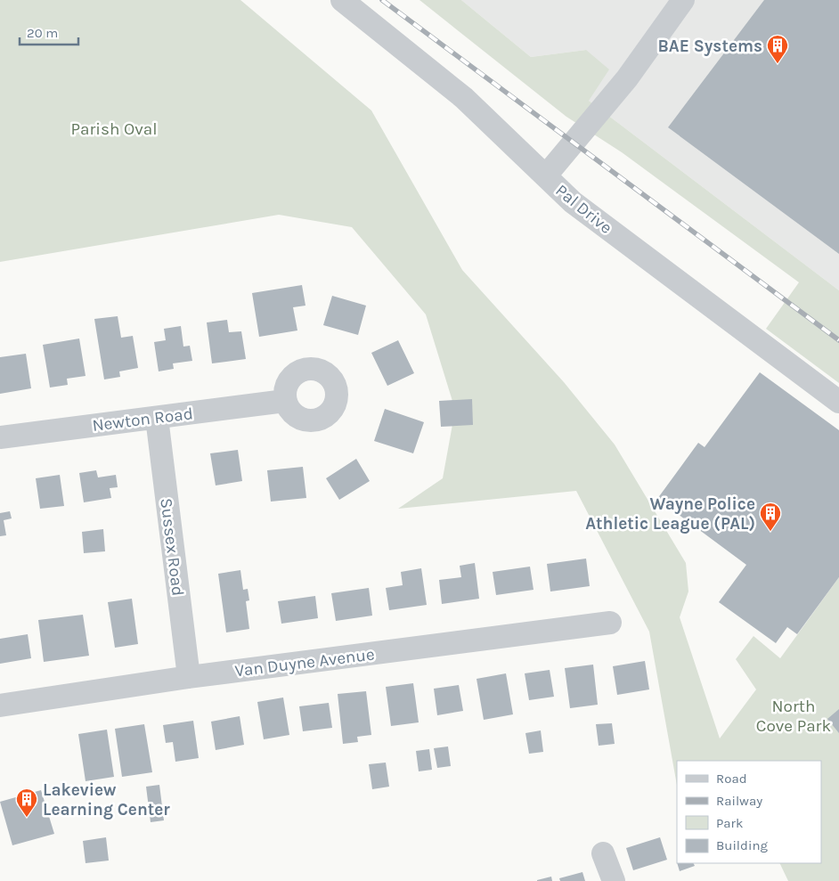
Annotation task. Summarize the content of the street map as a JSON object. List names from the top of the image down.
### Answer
{
  "streets": {
    "street": [
      "Pal Drive",
      "Newton Road",
      "Sussex Road",
      "Van Duyne Avenue"
    ]
  },
  "crossings": [
    ["Newton Road", "Sussex Road"],
    ["Sussex Road", "Van Duyne Avenue"]
  ],
  "parks": ["Parish Oval", "North Cove Park"],
  "places": {
    "building": ["BAE Systems", "Wayne Police Athletic League (PAL)", "Lakeview Learning Center"]
  },
  "legend": [
    "Road",
    "Railway",
    "Park",
    "Building"
  ],
  "scale_bar": "20 m"
}
